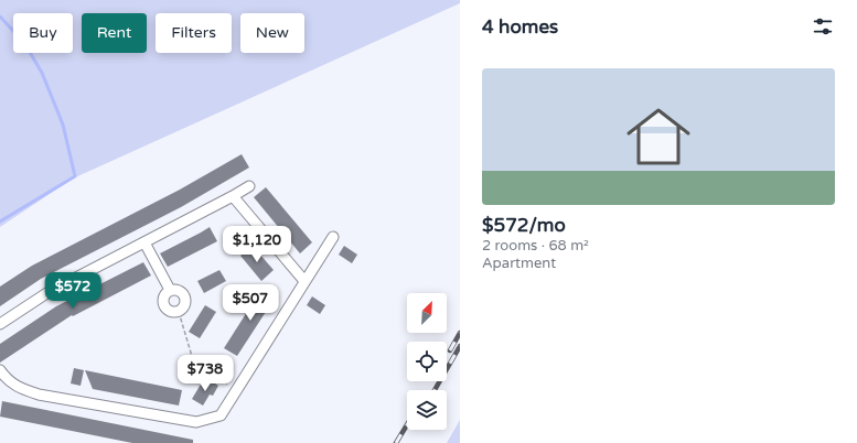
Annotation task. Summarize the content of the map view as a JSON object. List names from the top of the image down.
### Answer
{
  "north": "top right",
  "page": {
    "heading": "4 homes",
    "chip": [
      "Buy",
      "Rent",
      "Filters",
      "New"
    ],
    "list": [
      {
        "name": "$572/mo",
        "note": "2 rooms · 68 m² · Apartment"
      }
    ],
    "price": [
      "$1,120",
      "$572",
      "$507",
      "$738"
    ]
  }
}
